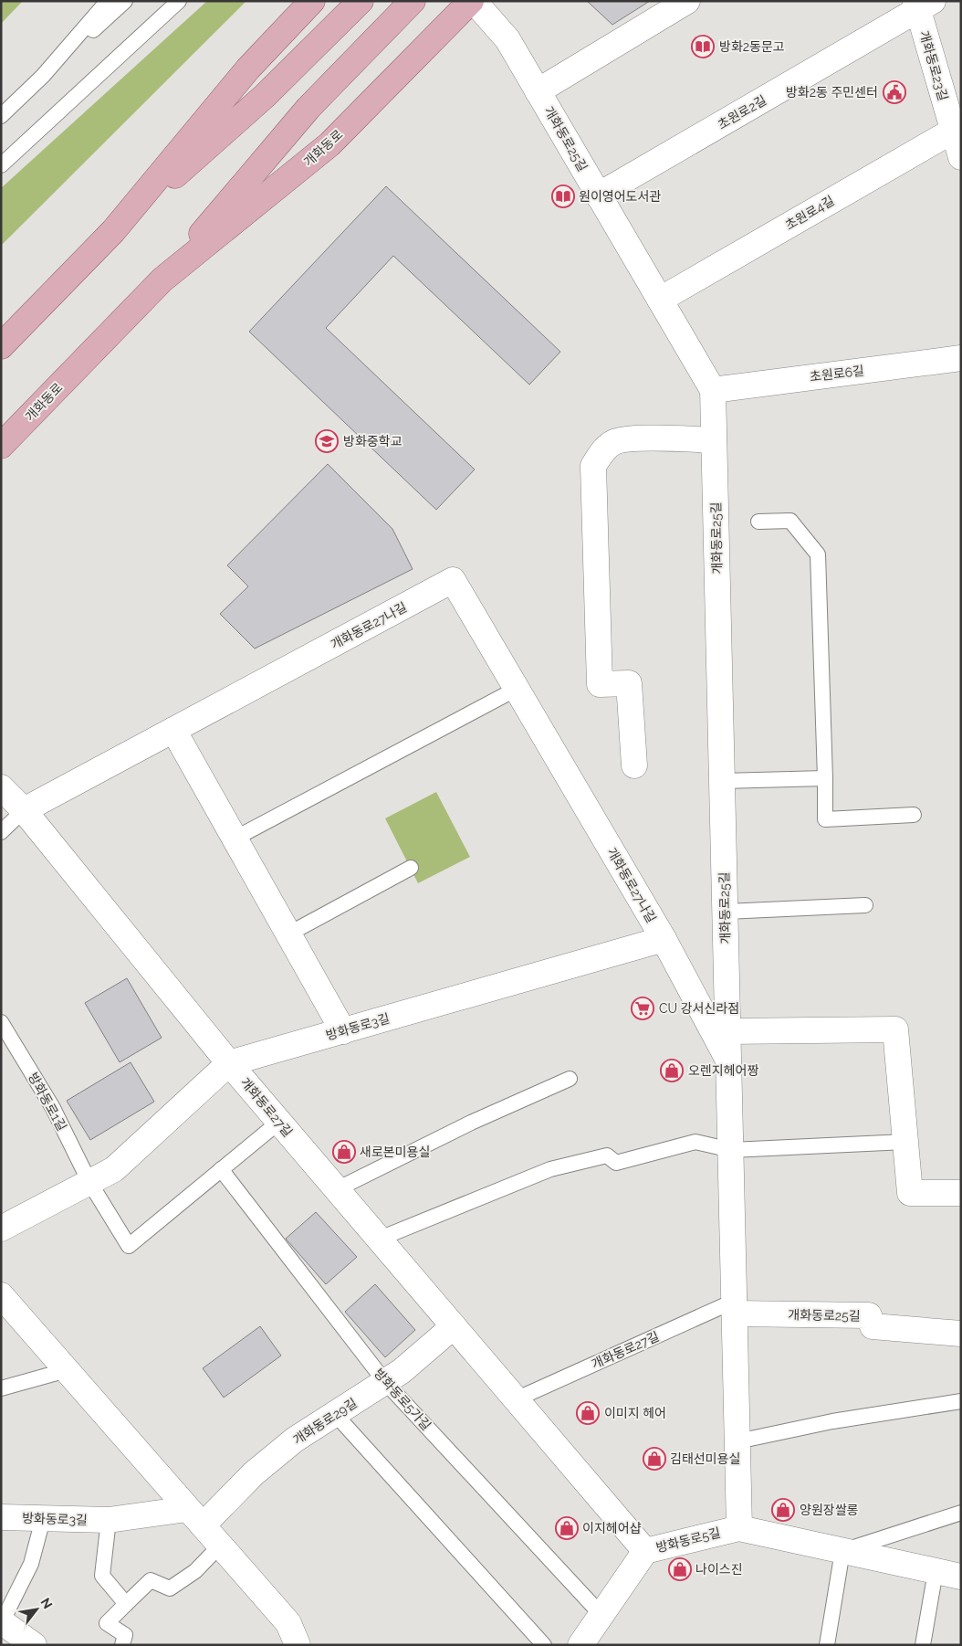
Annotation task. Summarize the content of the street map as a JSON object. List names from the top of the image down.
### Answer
{
  "streets": {
    "main road": ["개화동로"],
    "street": [
      "개화동로23길",
      "초원로2길",
      "개화동로25길",
      "초원로4길",
      "초원로6길",
      "개화동로27나길",
      "방화동로3길",
      "개화동로27길",
      "개화동로29길",
      "방화동로5길"
    ],
    "lane": ["방화동로1길", "방화동로5가길"]
  },
  "crossings": [
    ["개화동로23길", "초원로2길"],
    ["개화동로23길", "초원로4길"],
    ["초원로2길", "개화동로25길"],
    ["개화동로25길", "개화동로"],
    ["개화동로25길", "초원로4길"],
    ["개화동로25길", "초원로6길"],
    ["개화동로25길", "개화동로27나길"],
    ["개화동로25길", "개화동로27길"],
    ["개화동로25길", "방화동로5길"],
    ["개화동로27나길", "방화동로3길"],
    ["개화동로27나길", "개화동로27길"],
    ["방화동로3길", "방화동로1길"],
    ["방화동로3길", "개화동로27길"],
    ["방화동로3길", "개화동로29길"],
    ["개화동로27길", "개화동로29길"],
    ["개화동로27길", "방화동로5길"],
    ["방화동로5가길", "개화동로29길"],
    ["방화동로5가길", "방화동로5길"]
  ],
  "places": {
    "library": ["방화2동문고", "원이영어도서관"],
    "public building": ["방화2동 주민센터"],
    "school or university": ["방화중학교"],
    "supermarket": ["CU 강서신라점"],
    "shop": [
      "오렌지헤어짱",
      "새로본미용실",
      "이미지 헤어",
      "김태선미용실",
      "양원장쌀롱",
      "이지헤어샵",
      "나이스진"
    ]
  },
  "north": "top right"
}
